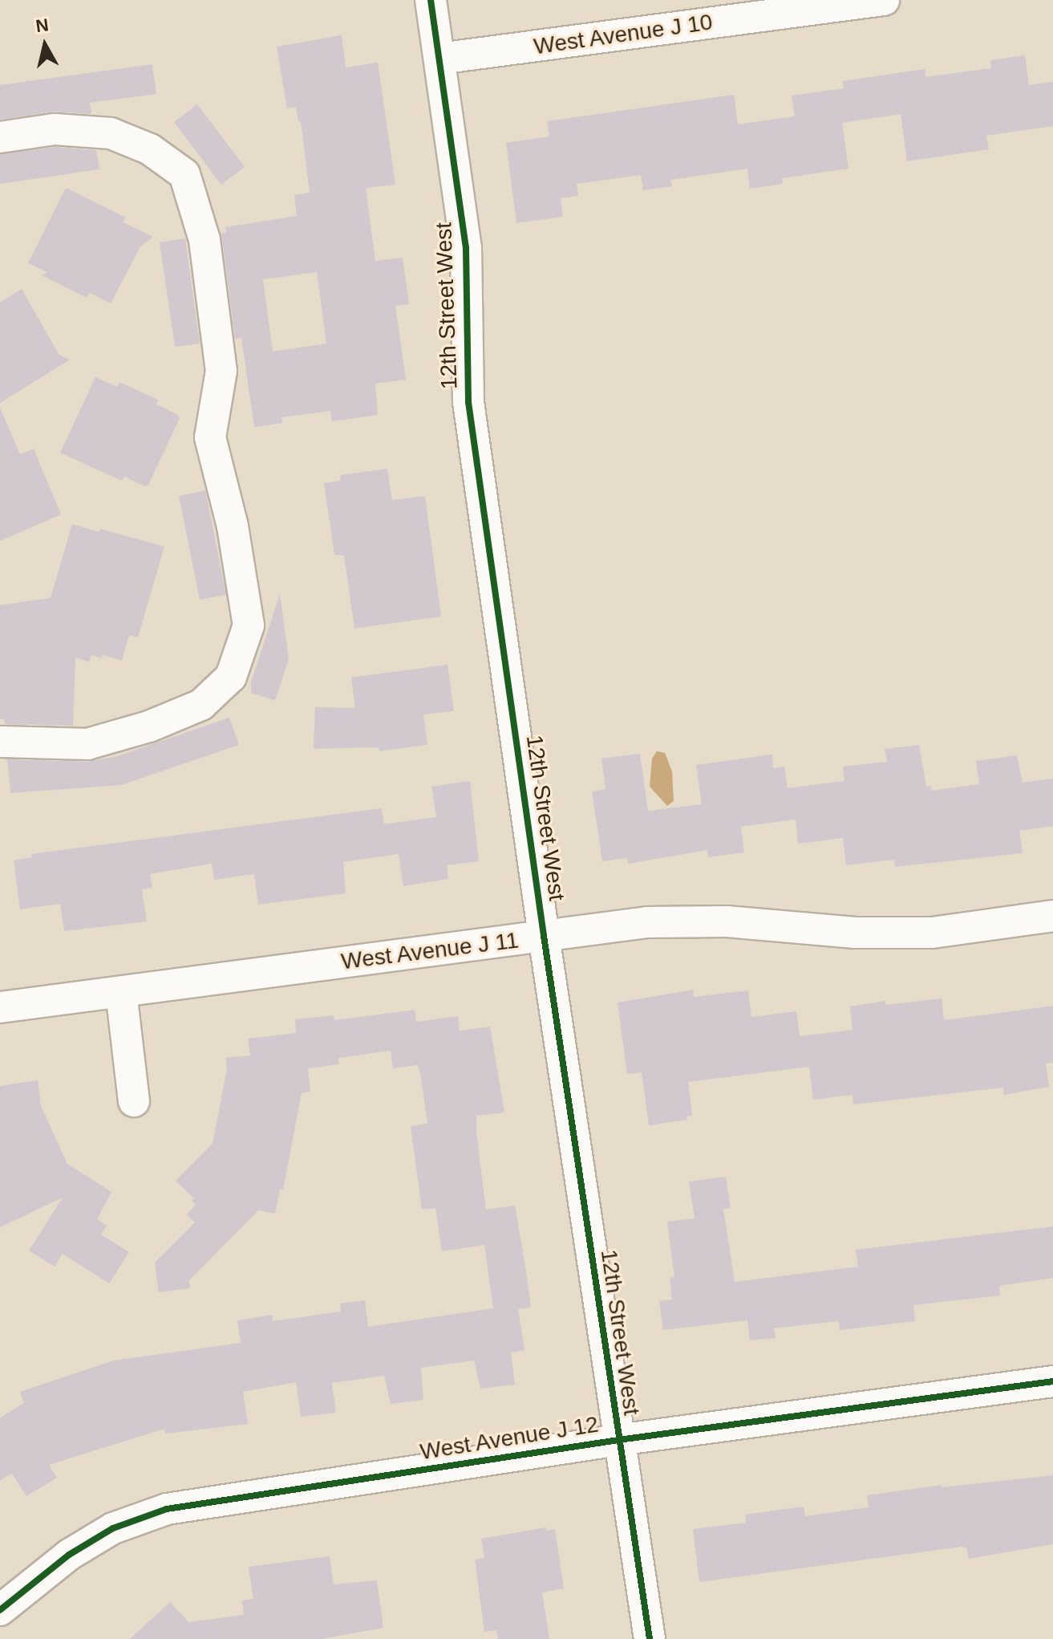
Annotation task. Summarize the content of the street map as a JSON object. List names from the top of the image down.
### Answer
{
  "streets": {
    "street": [
      "West Avenue J 10",
      "12th Street West",
      "West Avenue J 11",
      "West Avenue J 12"
    ]
  },
  "crossings": [
    ["West Avenue J 10", "12th Street West"],
    ["12th Street West", "West Avenue J 11"],
    ["12th Street West", "West Avenue J 12"]
  ],
  "north": "top"
}
